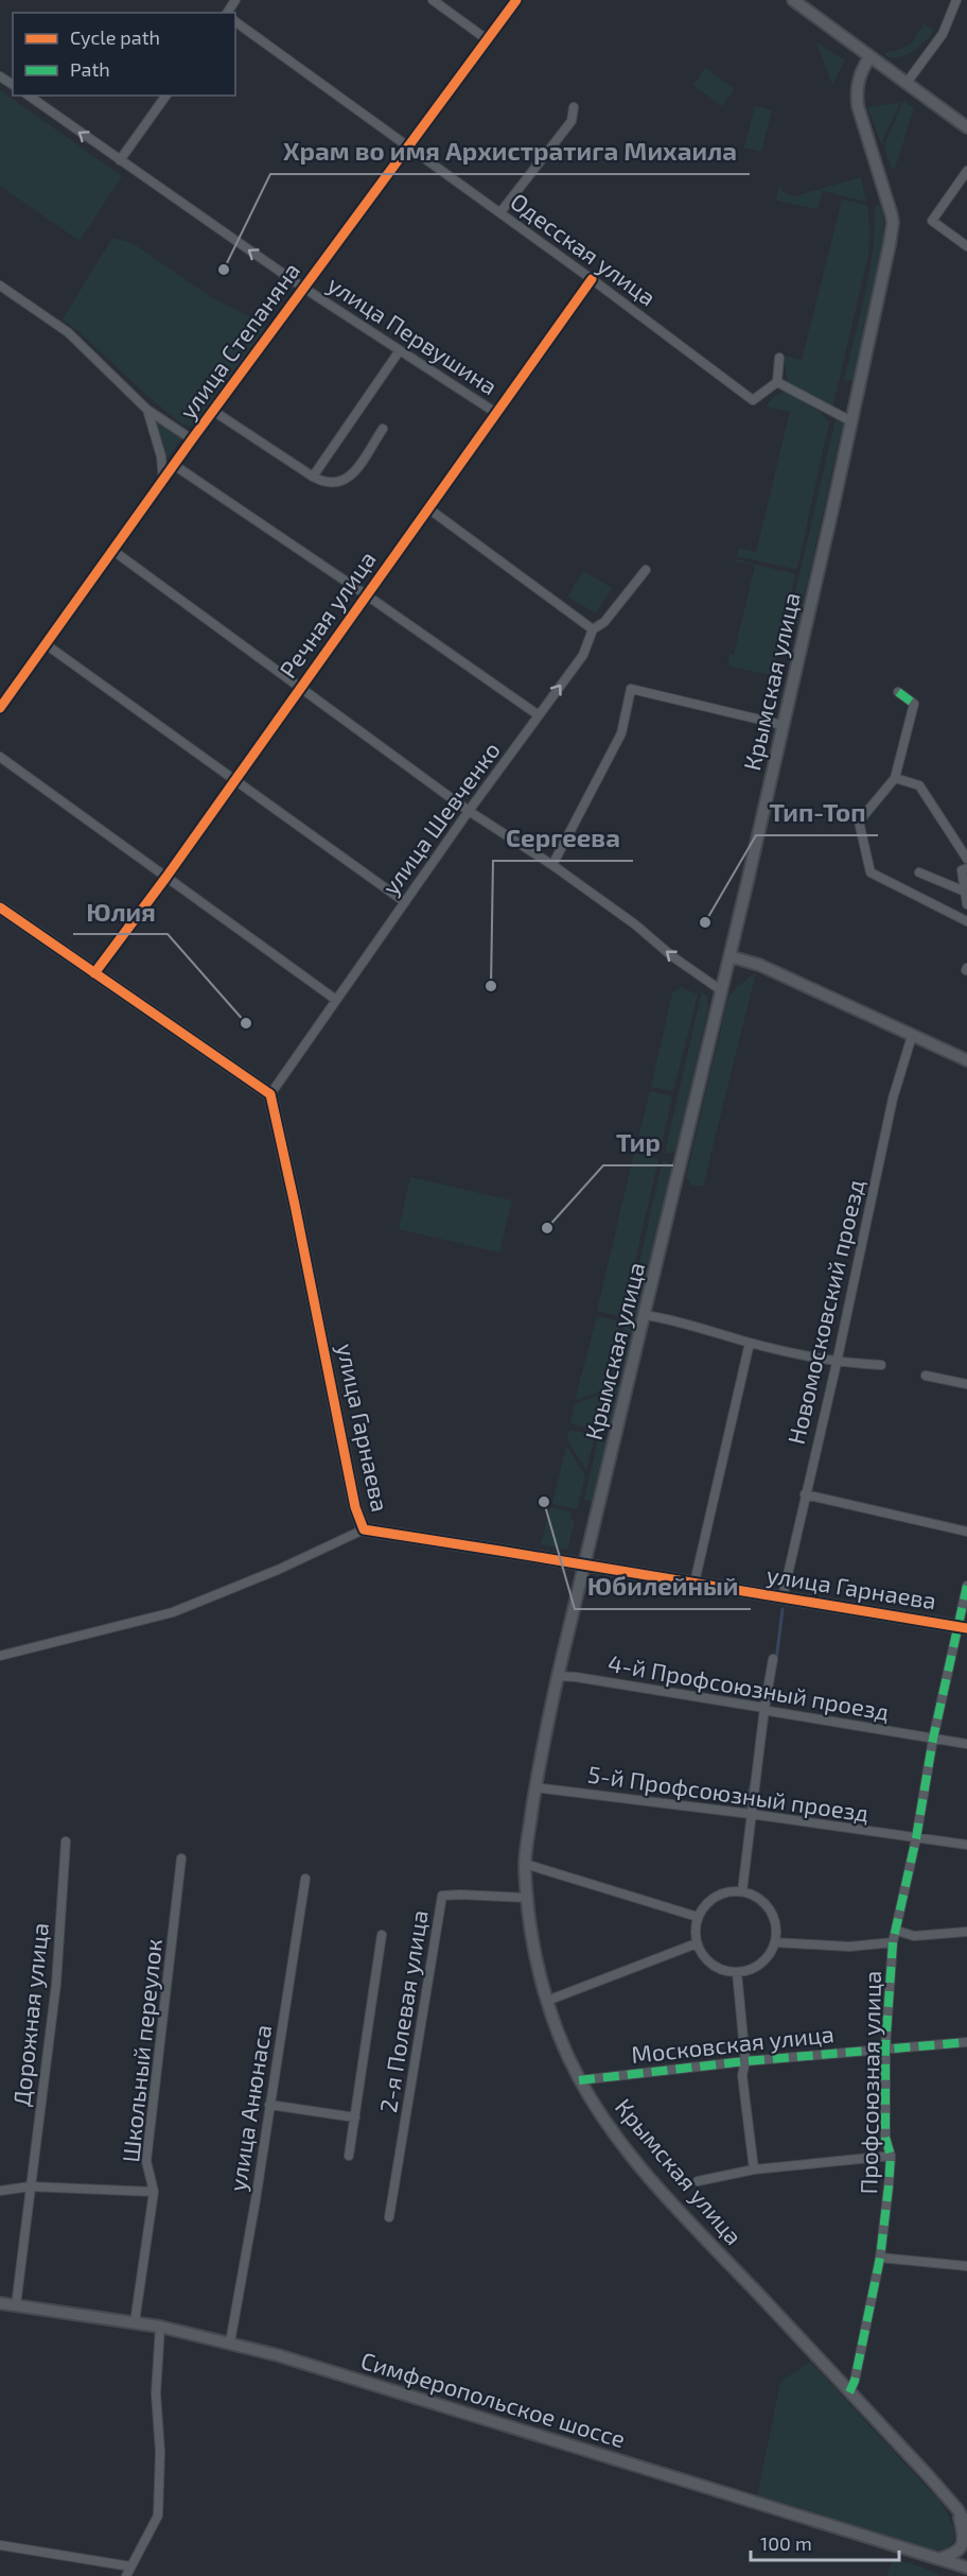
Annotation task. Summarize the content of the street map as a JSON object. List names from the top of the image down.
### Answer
{
  "streets": {
    "main road": ["Крымская улица", "улица Гарнаева", "Симферопольское шоссе"],
    "street": [
      "Одесская улица",
      "улица Первушина",
      "улица Степаняна",
      "Речная улица",
      "улица Шевченко",
      "Новомосковский проезд",
      "4-й Профсоюзный проезд",
      "5-й Профсоюзный проезд",
      "2-я Полевая улица",
      "Дорожная улица",
      "Московская улица",
      "Школьный переулок",
      "Профсоюзная улица",
      "улица Анюнаса"
    ]
  },
  "crossings": [
    ["Одесская улица", "улица Степаняна"],
    ["Одесская улица", "Речная улица"],
    ["улица Первушина", "улица Степаняна"],
    ["улица Первушина", "Речная улица"],
    ["Крымская улица", "улица Гарнаева"],
    ["Крымская улица", "4-й Профсоюзный проезд"],
    ["Крымская улица", "5-й Профсоюзный проезд"],
    ["Крымская улица", "2-я Полевая улица"],
    ["Крымская улица", "Московская улица"],
    ["Крымская улица", "Профсоюзная улица"],
    ["улица Шевченко", "улица Гарнаева"],
    ["Новомосковский проезд", "улица Гарнаева"],
    ["улица Гарнаева", "Профсоюзная улица"],
    ["4-й Профсоюзный проезд", "Профсоюзная улица"],
    ["5-й Профсоюзный проезд", "Профсоюзная улица"],
    ["Дорожная улица", "Симферопольское шоссе"],
    ["Московская улица", "Профсоюзная улица"],
    ["Школьный переулок", "Симферопольское шоссе"],
    ["улица Анюнаса", "Симферопольское шоссе"]
  ],
  "one_way": ["улица Первушина"],
  "places": [
    "Храм во имя Архистратига Михаила",
    "Тип-Топ",
    "Сергеева",
    "Юлия",
    "Тир",
    "Юбилейный"
  ],
  "legend": ["Cycle path", "Path"],
  "scale_bar": "100 m"
}
